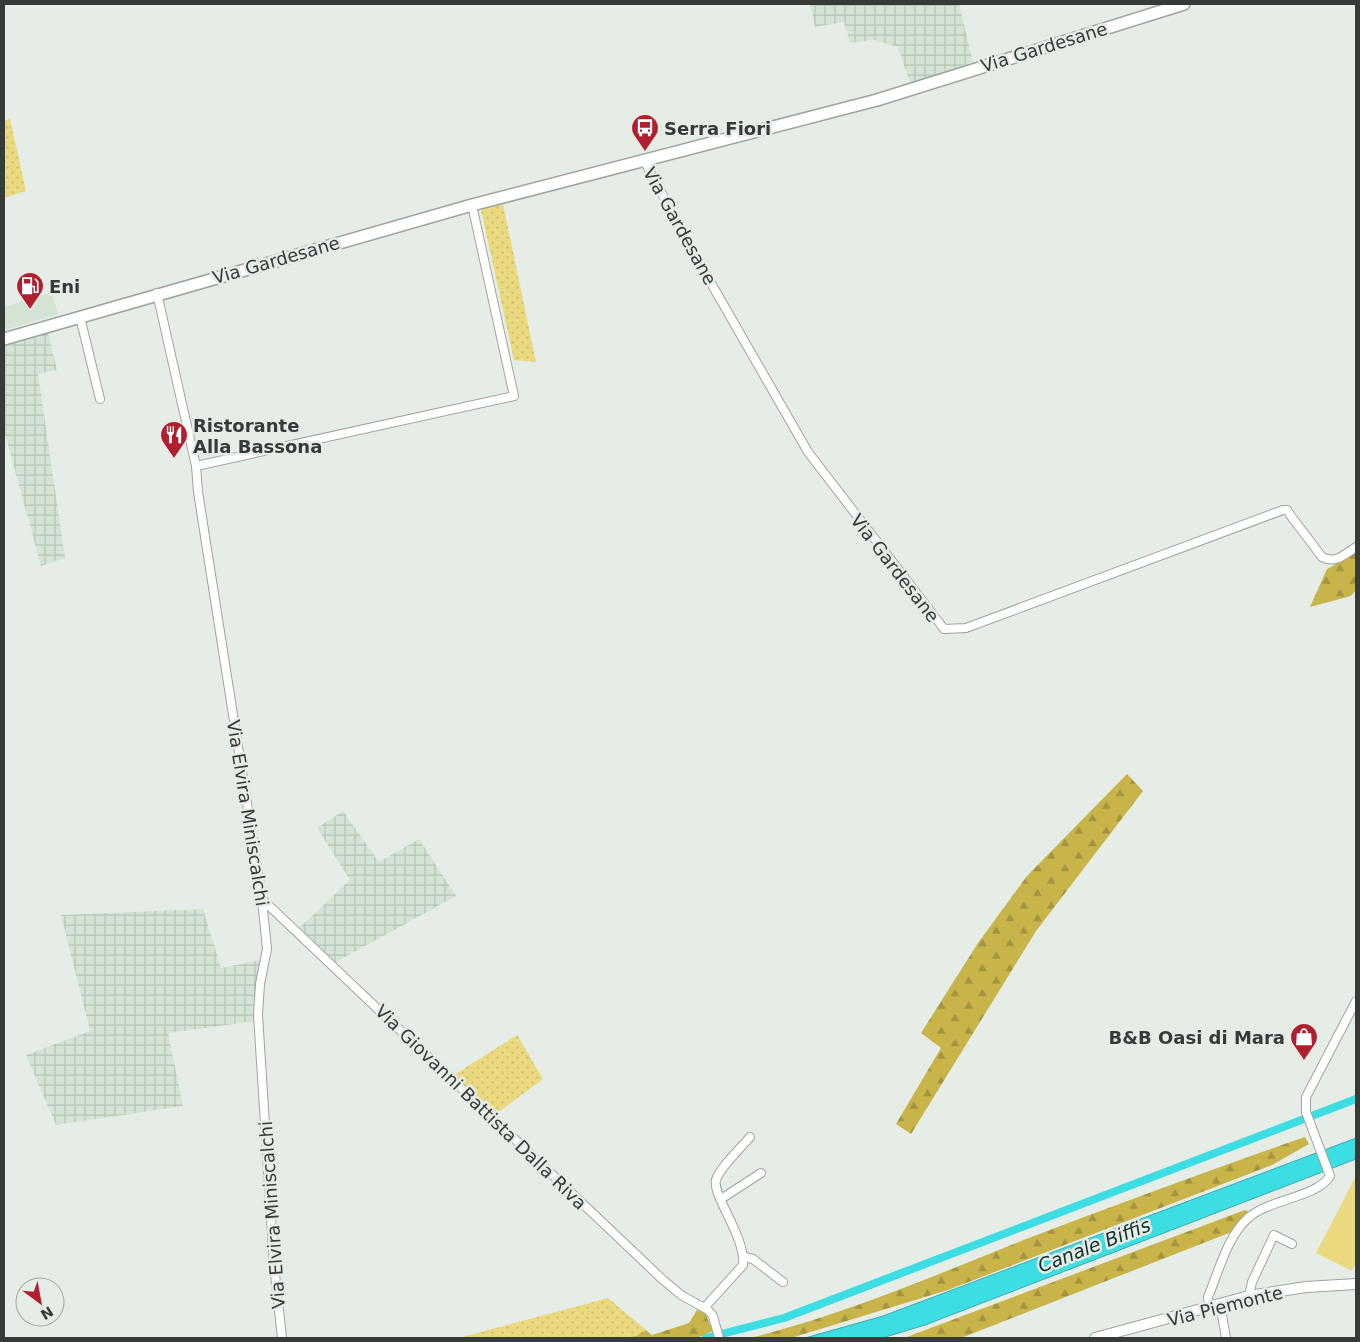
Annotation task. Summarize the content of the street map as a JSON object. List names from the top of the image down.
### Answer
{
  "streets": {
    "main road": ["Via Gardesane"],
    "street": ["Via Elvira Miniscalchi", "Via Giovanni Battista Dalla Riva", "Via Piemonte"]
  },
  "crossings": [
    ["Via Gardesane", "Via Elvira Miniscalchi"],
    ["Via Elvira Miniscalchi", "Via Giovanni Battista Dalla Riva"]
  ],
  "water": ["Canale Biffis"],
  "places": {
    "bus stop": ["Serra Fiori"],
    "fuel station": ["Eni"],
    "restaurant": ["Ristorante Alla Bassona"],
    "shop": ["B&B Oasi di Mara"]
  },
  "north": "bottom right"
}
